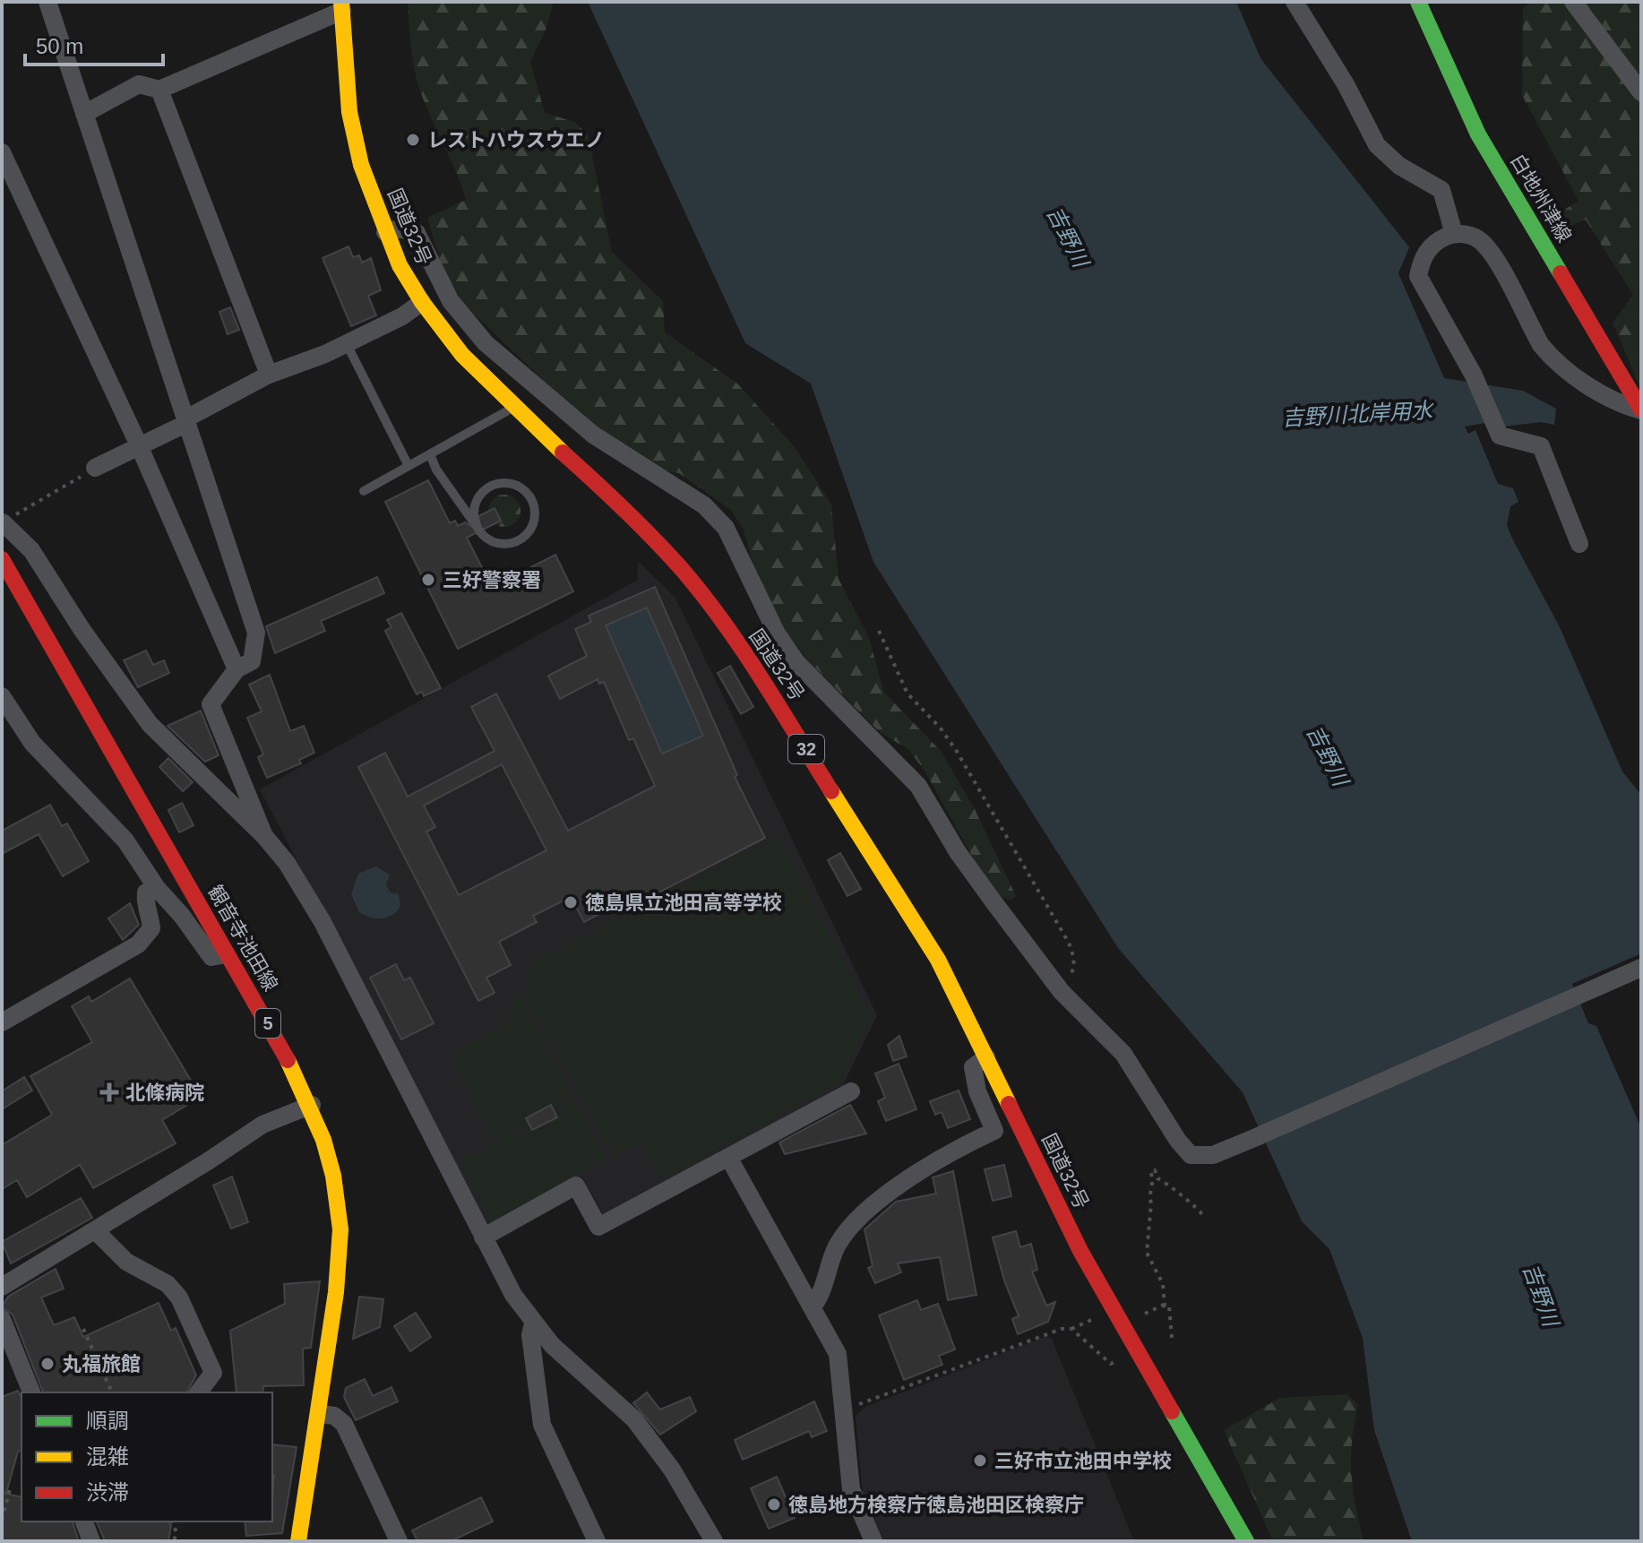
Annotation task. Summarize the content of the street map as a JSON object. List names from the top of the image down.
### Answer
{
  "streets": {
    "main road": [
      "白地州津線",
      "国道32号",
      "32",
      "観音寺池田線",
      "5"
    ]
  },
  "water": ["吉野川", "吉野川北岸用水"],
  "places": {
    "other": [
      "レストハウスウエノ",
      "三好警察署",
      "徳島県立池田高等学校",
      "丸福旅館",
      "三好市立池田中学校",
      "徳島地方検察庁徳島池田区検察庁"
    ],
    "health": ["北條病院"]
  },
  "legend": ["順調", "混雑", "渋滞"],
  "scale_bar": "50 m"
}
